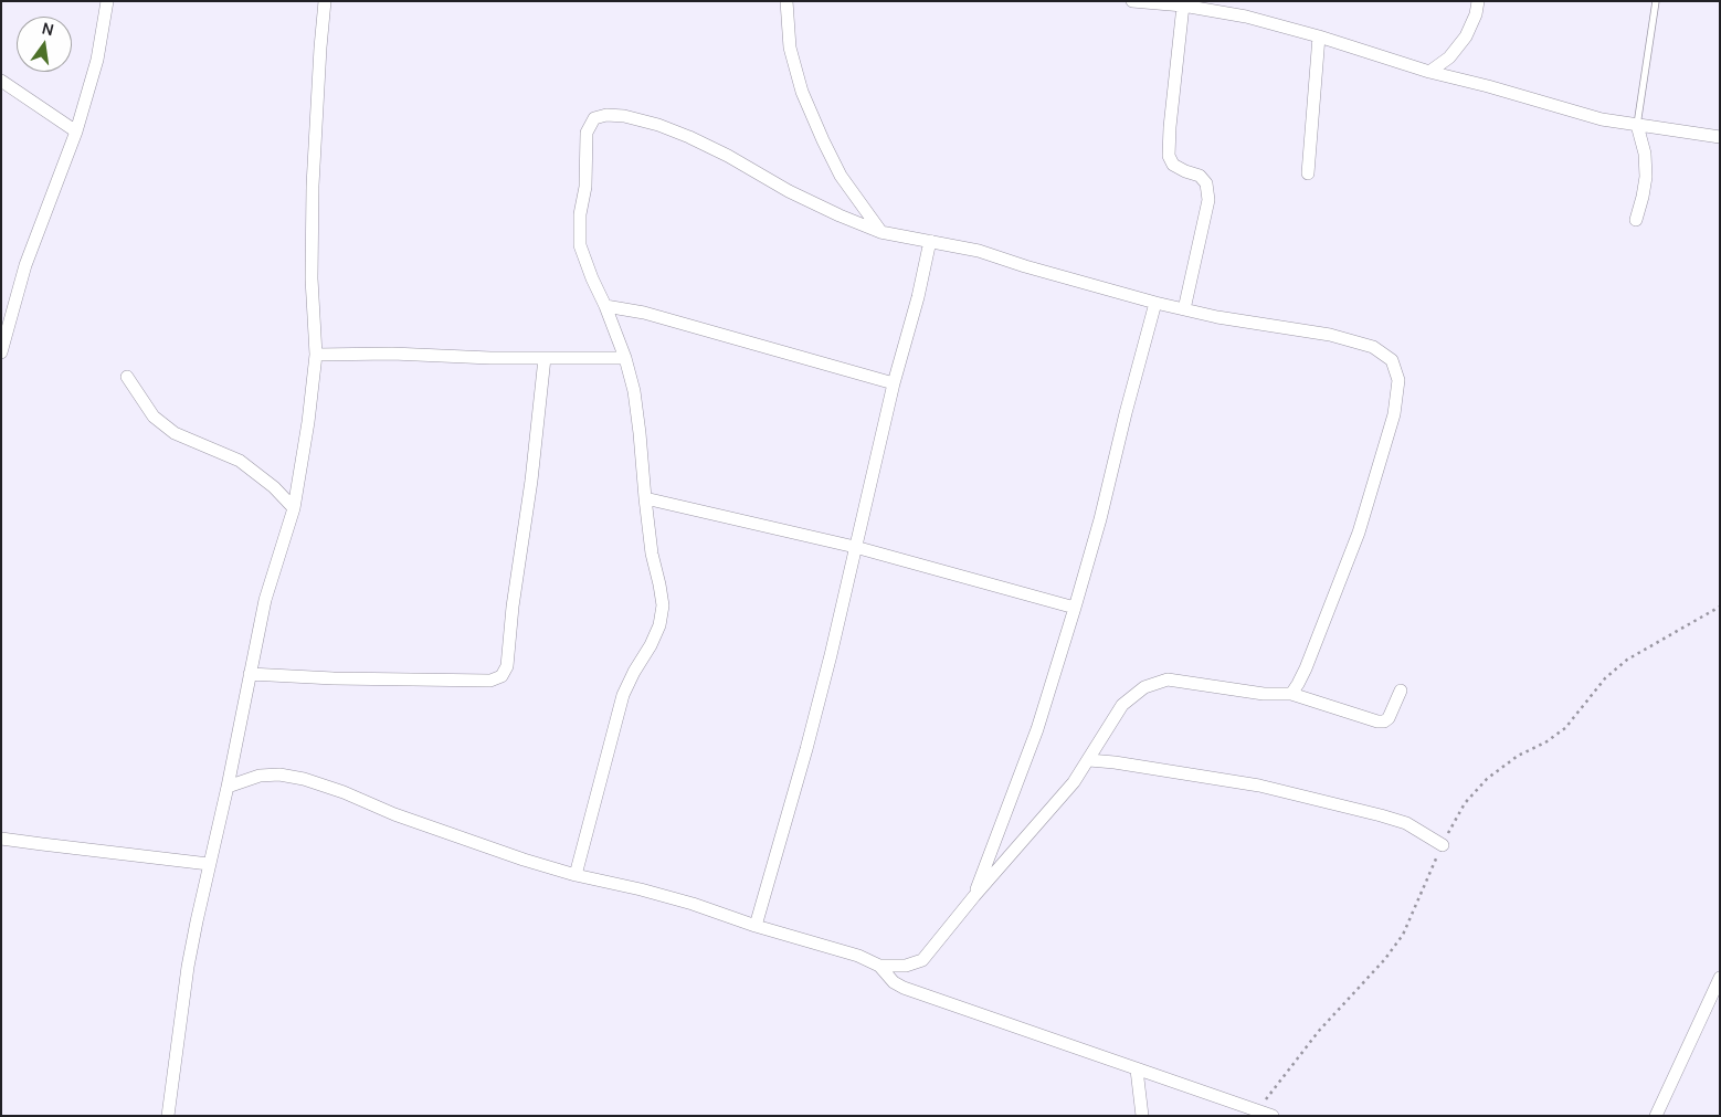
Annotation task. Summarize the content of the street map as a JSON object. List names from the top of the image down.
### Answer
{
  "north": "top"
}
